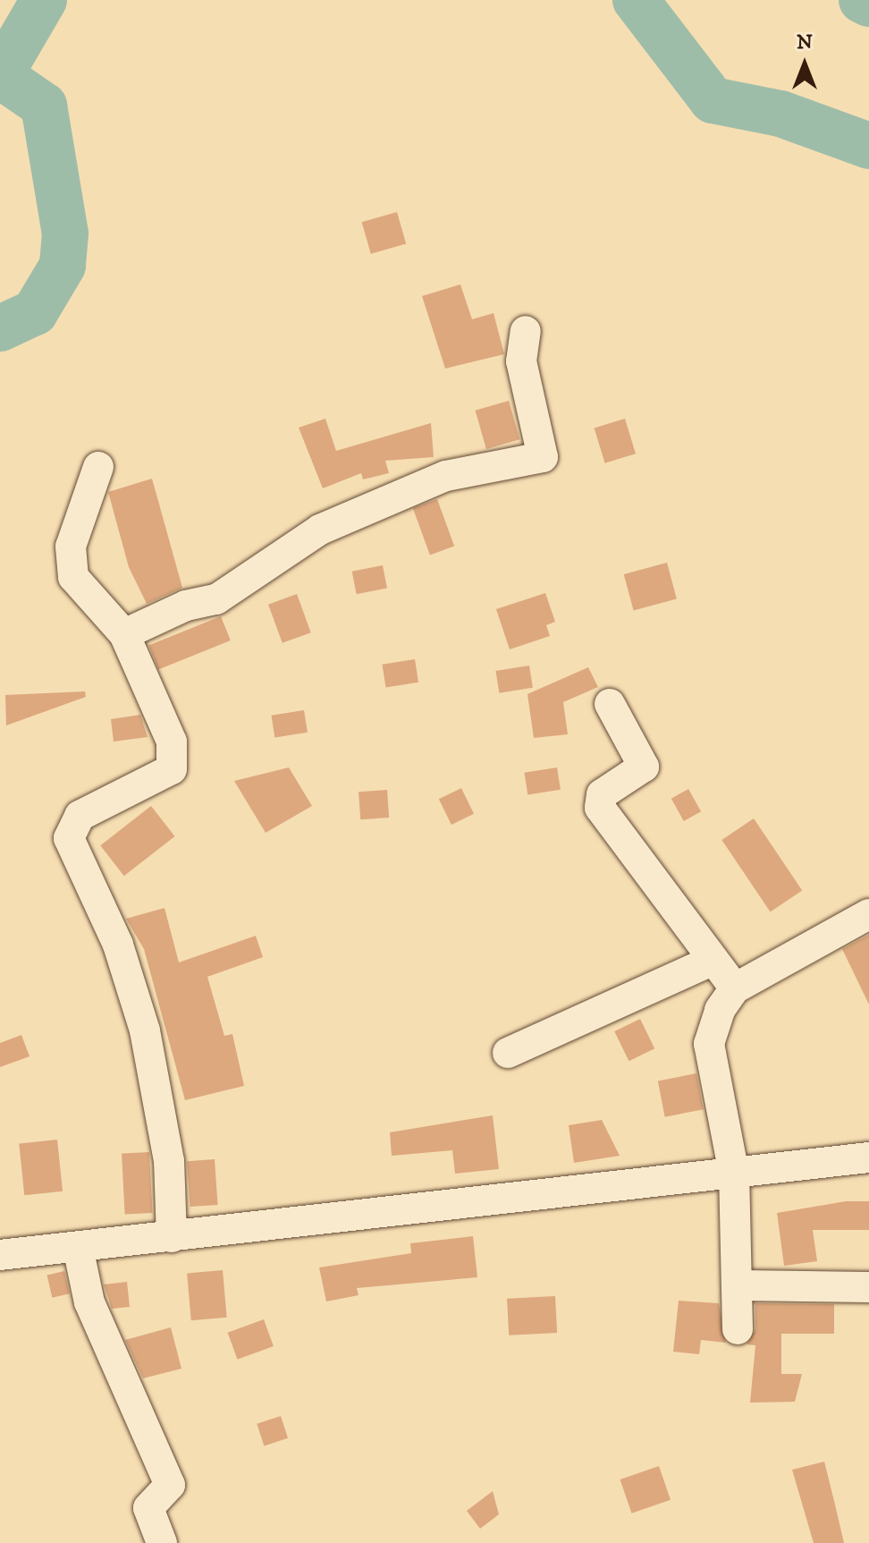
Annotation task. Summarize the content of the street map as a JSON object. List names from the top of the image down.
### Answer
{
  "north": "top"
}
